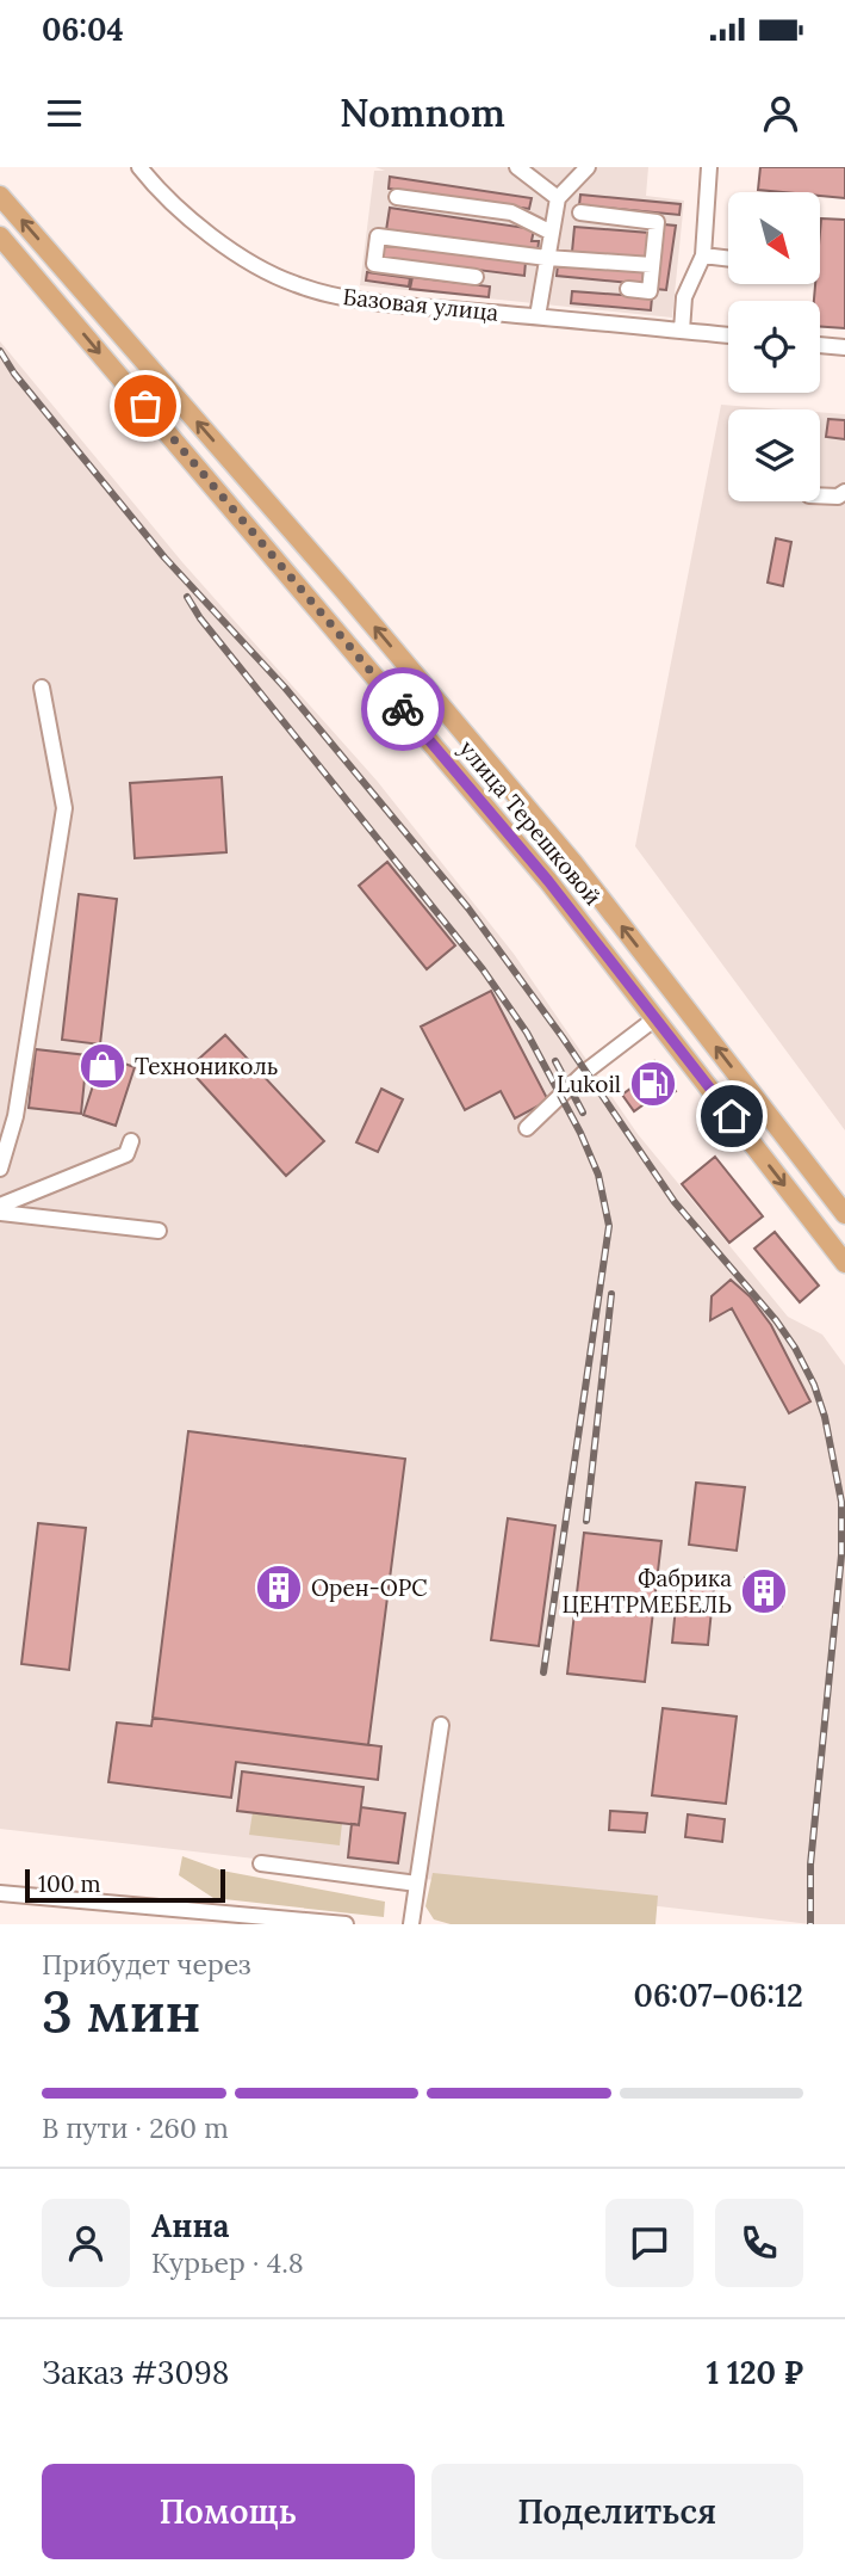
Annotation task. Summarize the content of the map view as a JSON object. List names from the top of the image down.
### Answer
{
  "streets": {
    "main road": ["улица Терешковой"],
    "street": ["Базовая улица"]
  },
  "places": {
    "shop": ["Технониколь"],
    "fuel station": ["Lukoil"],
    "building": ["Орен-ОРС", "Фабрика ЦЕНТРМЕБЕЛЬ"]
  },
  "scale_bar": "100 m",
  "north": "bottom right",
  "page": {
    "status": "06:04",
    "header": "Nomnom",
    "scale": "100 m",
    "heading": ["3 мин", "Прибудет через", "06:07–06:12"],
    "panel": [
      "Анна",
      "Курьер · 4.8",
      "Заказ #3098",
      "1 120 ₽"
    ],
    "bar": "В пути · 260 m",
    "buttons": ["Помощь", "Поделиться"]
  }
}
